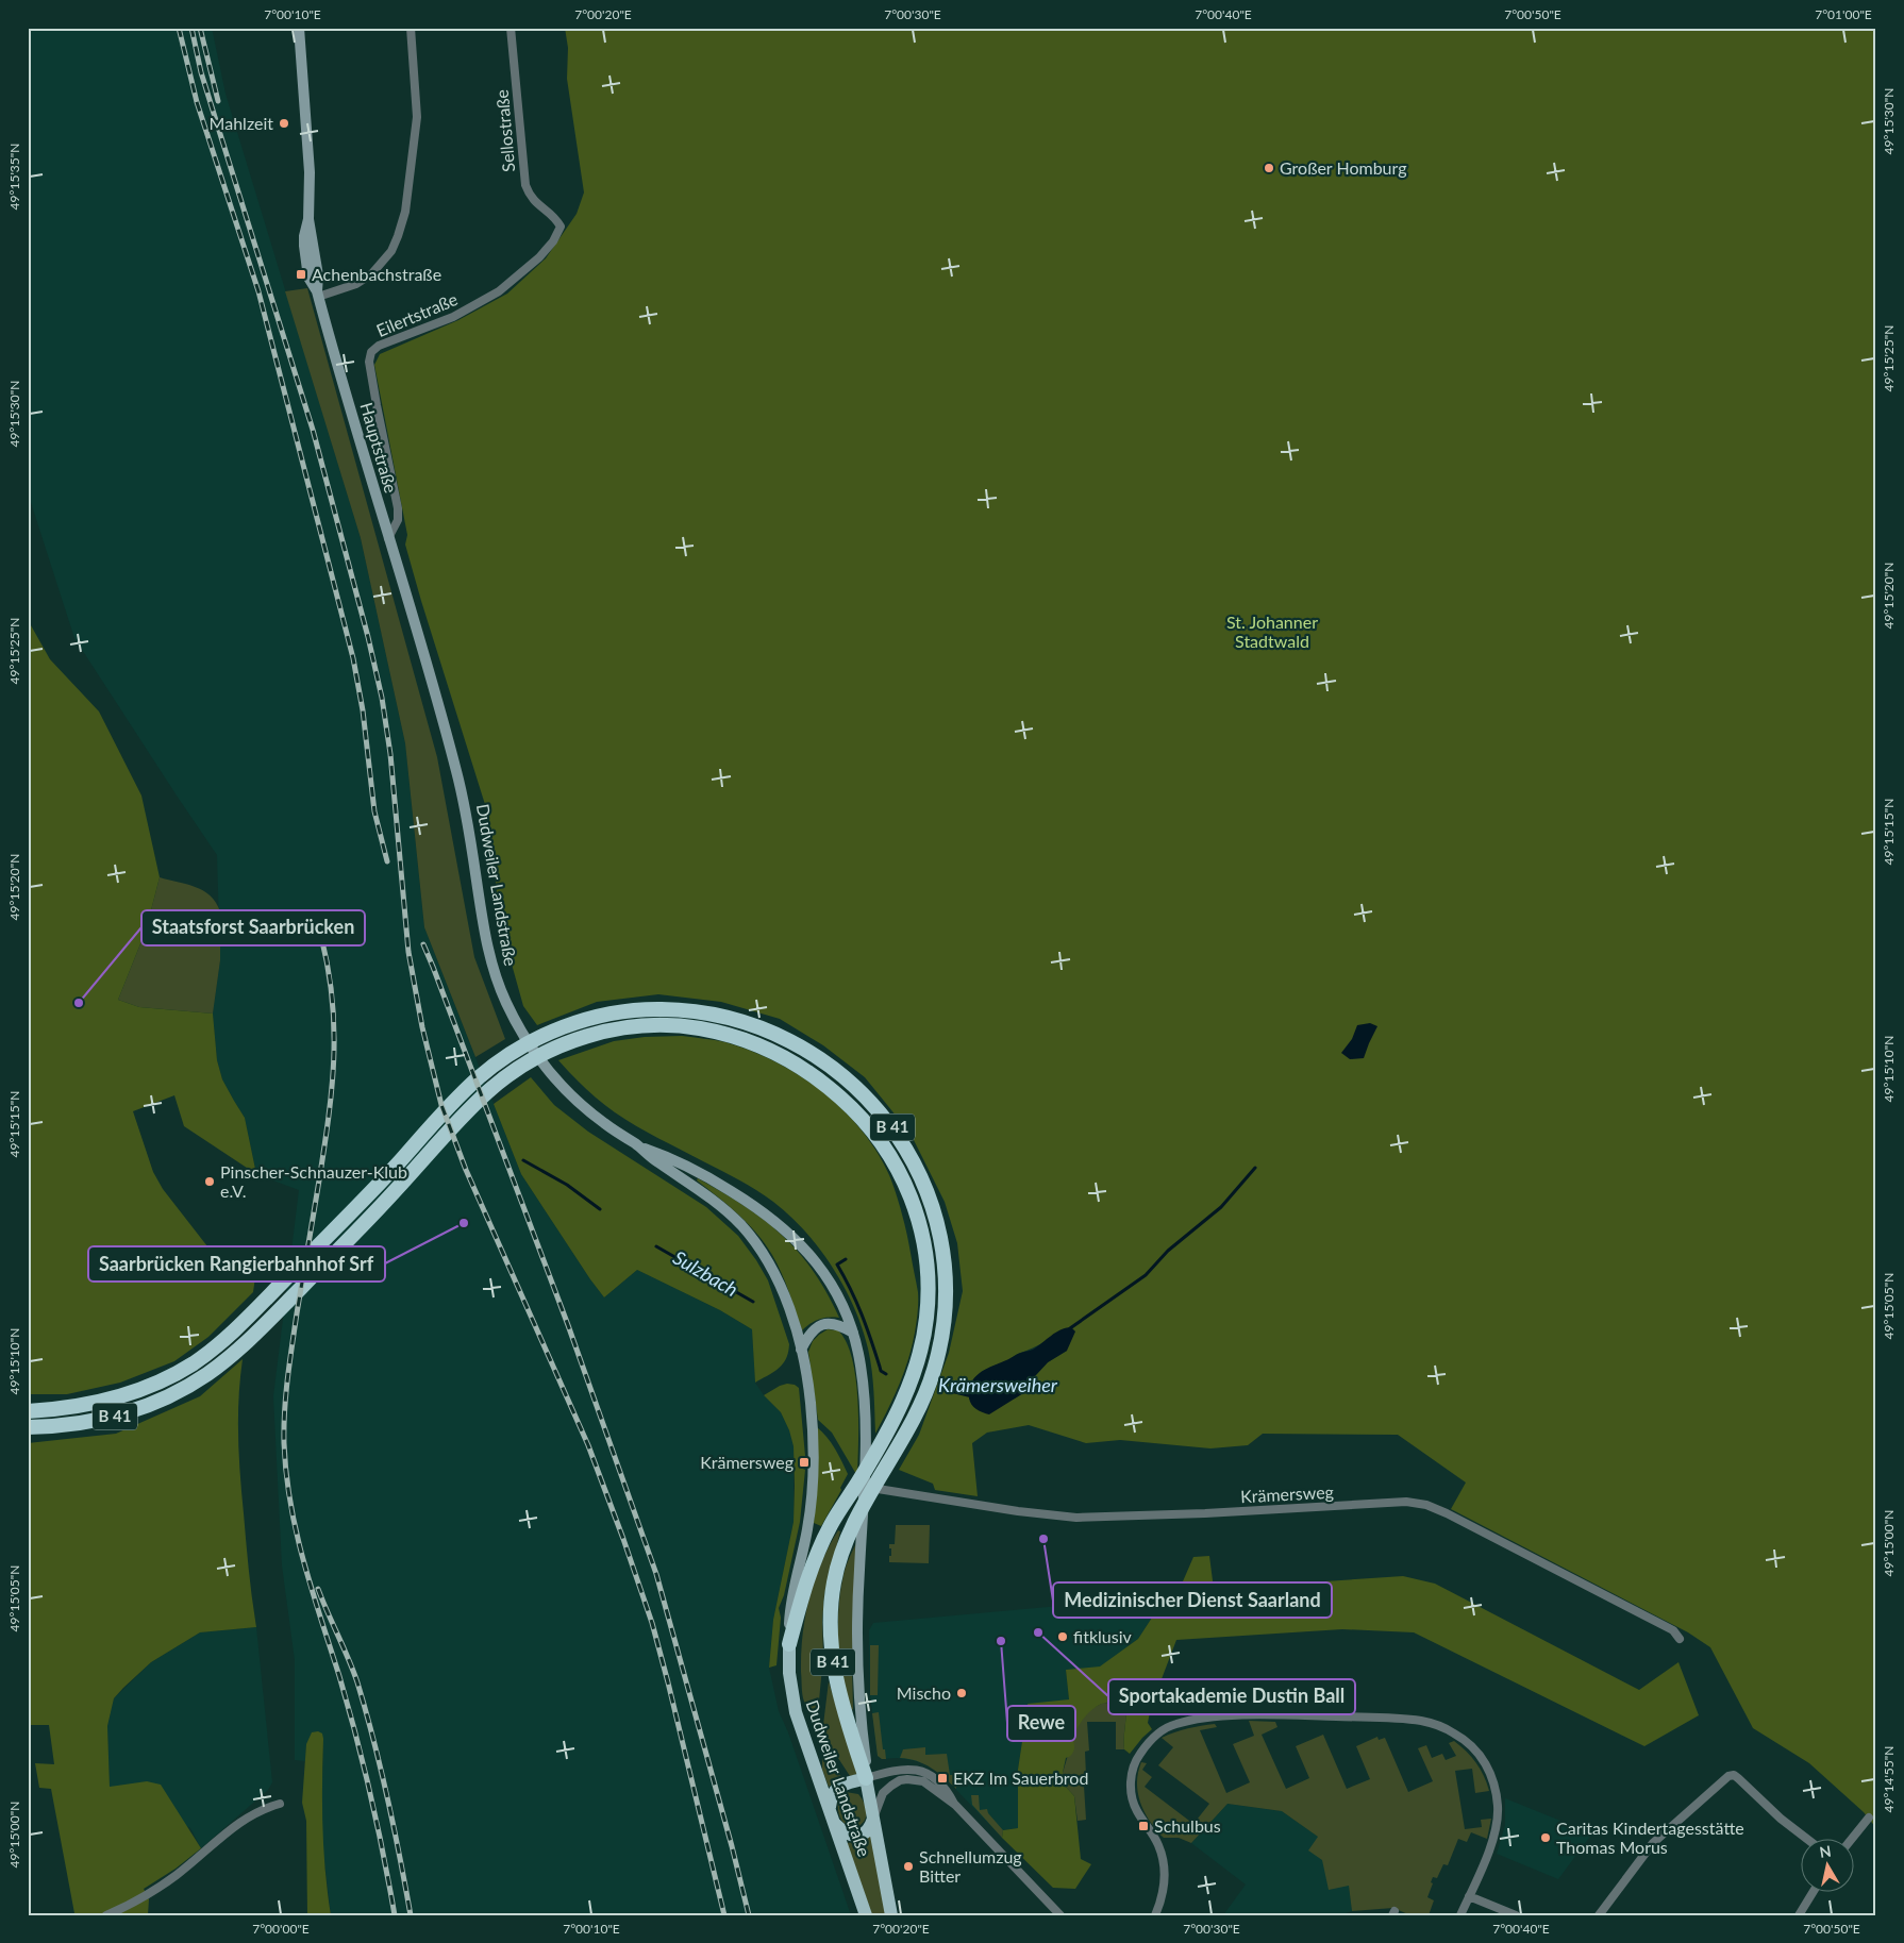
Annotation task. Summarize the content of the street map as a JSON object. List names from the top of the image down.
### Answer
{
  "streets": {
    "highway": ["B 41"],
    "main road": ["Hauptstraße", "Dudweiler Landstraße"],
    "street": ["Sellostraße", "Eilertstraße", "Krämersweg"]
  },
  "crossings": [
    ["Sellostraße", "Eilertstraße"],
    ["Eilertstraße", "Hauptstraße"],
    ["Hauptstraße", "Dudweiler Landstraße"],
    ["Dudweiler Landstraße", "B 41"],
    ["Dudweiler Landstraße", "Krämersweg"]
  ],
  "water": ["Sulzbach", "Krämersweiher"],
  "parks": ["St. Johanner Stadtwald"],
  "places": {
    "other": [
      "Mahlzeit",
      "Großer Homburg",
      "Staatsforst Saarbrücken",
      "Pinscher-Schnauzer-Klub e.V.",
      "Saarbrücken Rangierbahnhof Srf",
      "Medizinischer Dienst Saarland",
      "Sportakademie Dustin Ball",
      "fitklusiv",
      "Rewe",
      "Mischo",
      "Caritas Kindertagesstätte Thomas Morus",
      "Schnellumzug Bitter"
    ],
    "transit": [
      "Achenbachstraße",
      "Krämersweg",
      "EKZ Im Sauerbrod",
      "Schulbus"
    ]
  },
  "north": "top",
  "coordinates": [
    "7°00'10\"E",
    "7°00'20\"E",
    "7°00'30\"E",
    "7°00'40\"E",
    "7°00'50\"E",
    "7°01'00\"E",
    "49°15'30\"N",
    "49°15'35\"N",
    "49°15'25\"N",
    "49°15'20\"N",
    "49°15'15\"N",
    "49°15'10\"N",
    "49°15'05\"N",
    "49°15'00\"N",
    "49°14'55\"N",
    "7°00'00\"E"
  ]
}
